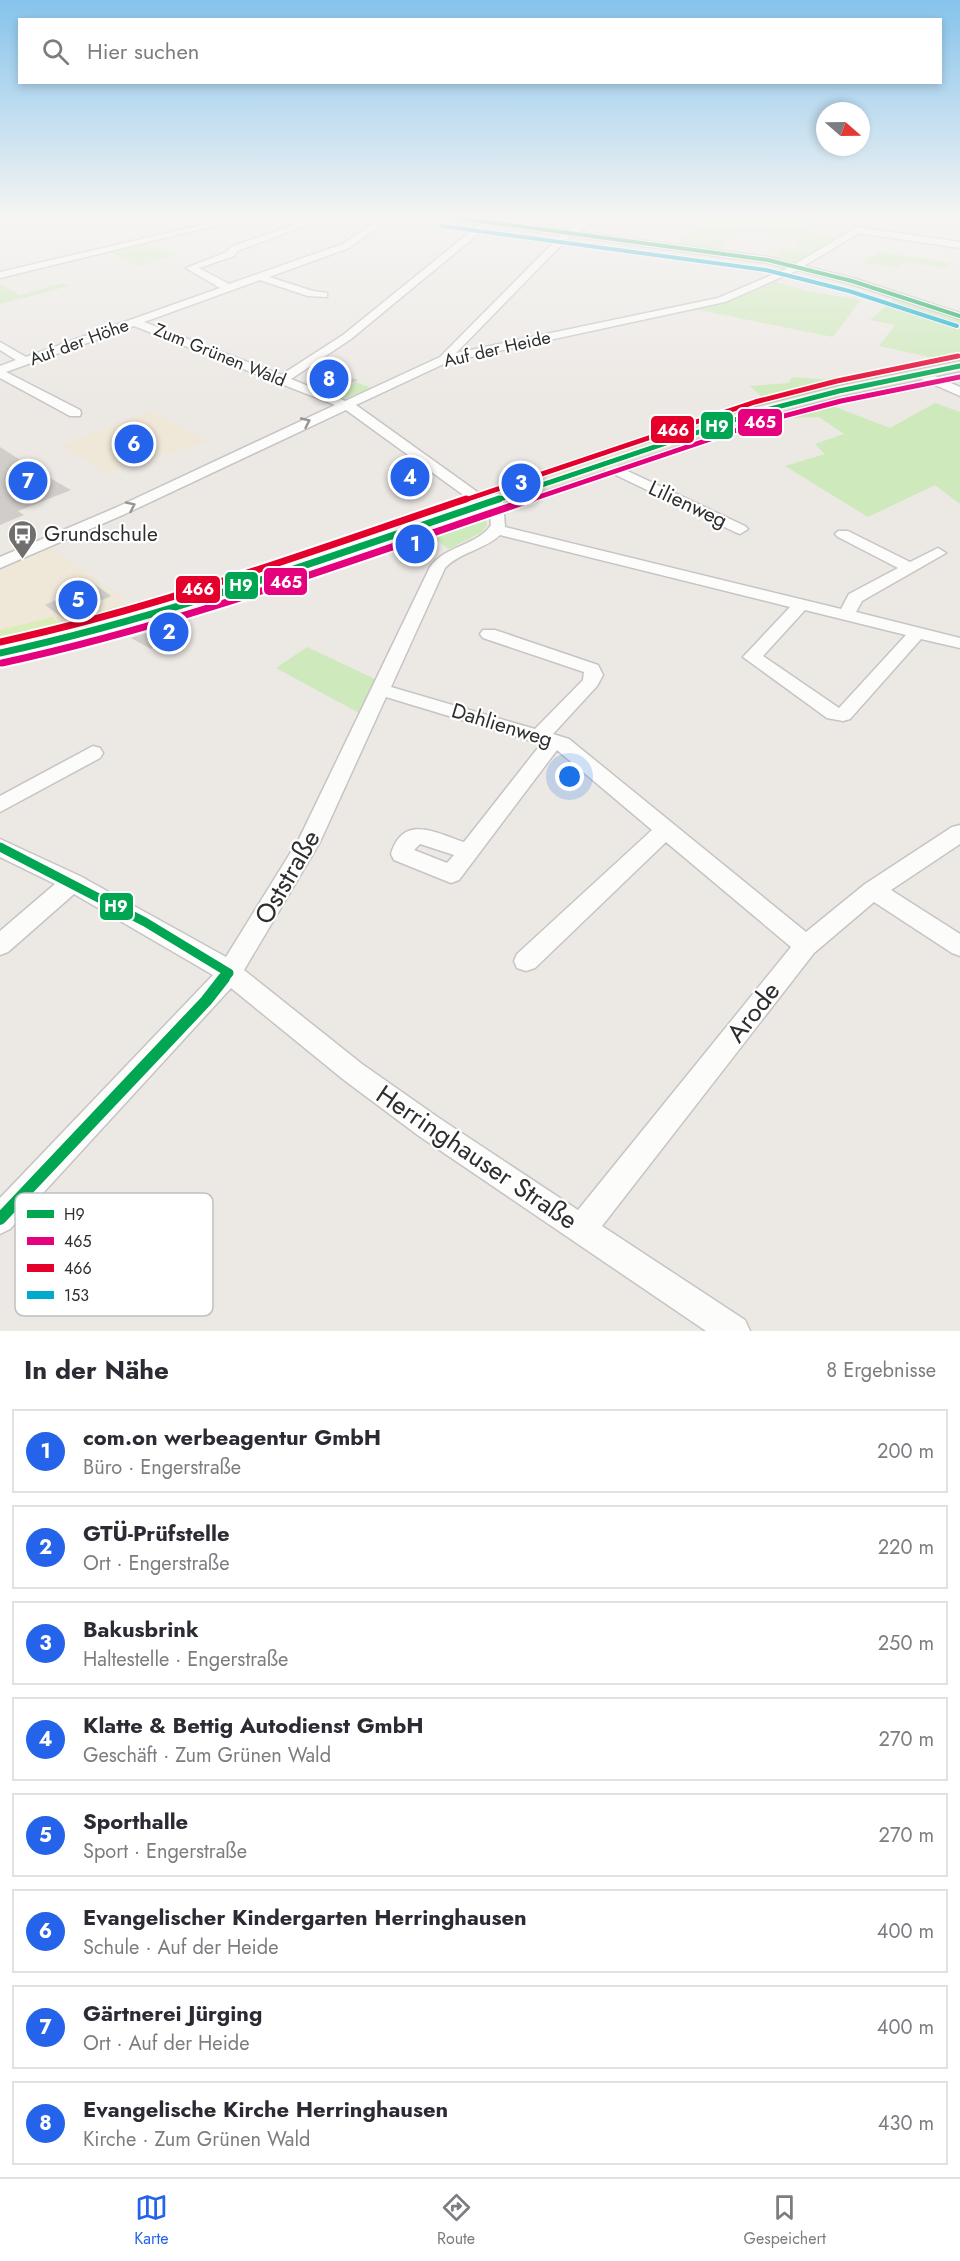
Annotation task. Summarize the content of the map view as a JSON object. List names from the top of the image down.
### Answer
{
  "streets": {
    "street": [
      "Auf der Höhe",
      "Auf der Heide",
      "Zum Grünen Wald",
      "Lilienweg",
      "Dahlienweg",
      "Oststraße",
      "Arode",
      "Herringhauser Straße"
    ]
  },
  "crossings": [
    ["Auf der Höhe", "Zum Grünen Wald"],
    ["Auf der Heide", "Zum Grünen Wald"],
    ["Dahlienweg", "Oststraße"],
    ["Dahlienweg", "Arode"],
    ["Oststraße", "Herringhauser Straße"],
    ["Arode", "Herringhauser Straße"]
  ],
  "one_way": ["Auf der Heide"],
  "places": {
    "bus stop": ["Grundschule"]
  },
  "lines": [
    "transit line H9",
    "transit line 153",
    "transit line 466",
    "transit line 465"
  ],
  "legend": [
    "H9",
    "465",
    "466",
    "153"
  ],
  "north": "right",
  "page": {
    "search": "Hier suchen",
    "pins": [
      "8",
      "6",
      "4",
      "7",
      "3",
      "1",
      "5",
      "2"
    ],
    "heading": ["In der Nähe", "8 Ergebnisse"],
    "list": [
      {
        "mark": "1",
        "name": "com.on werbeagentur GmbH",
        "note": "Büro · Engerstraße",
        "value": "200 m"
      },
      {
        "mark": "2",
        "name": "GTÜ-Prüfstelle",
        "note": "Ort · Engerstraße",
        "value": "220 m"
      },
      {
        "mark": "3",
        "name": "Bakusbrink",
        "note": "Haltestelle · Engerstraße",
        "value": "250 m"
      },
      {
        "mark": "4",
        "name": "Klatte & Bettig Autodienst GmbH",
        "note": "Geschäft · Zum Grünen Wald",
        "value": "270 m"
      },
      {
        "mark": "5",
        "name": "Sporthalle",
        "note": "Sport · Engerstraße",
        "value": "270 m"
      },
      {
        "mark": "6",
        "name": "Evangelischer Kindergarten Herringhausen",
        "note": "Schule · Auf der Heide",
        "value": "400 m"
      },
      {
        "mark": "7",
        "name": "Gärtnerei Jürging",
        "note": "Ort · Auf der Heide",
        "value": "400 m"
      },
      {
        "mark": "8",
        "name": "Evangelische Kirche Herringhausen",
        "note": "Kirche · Zum Grünen Wald",
        "value": "430 m"
      }
    ],
    "nav": ["Karte", "Route", "Gespeichert"]
  }
}
